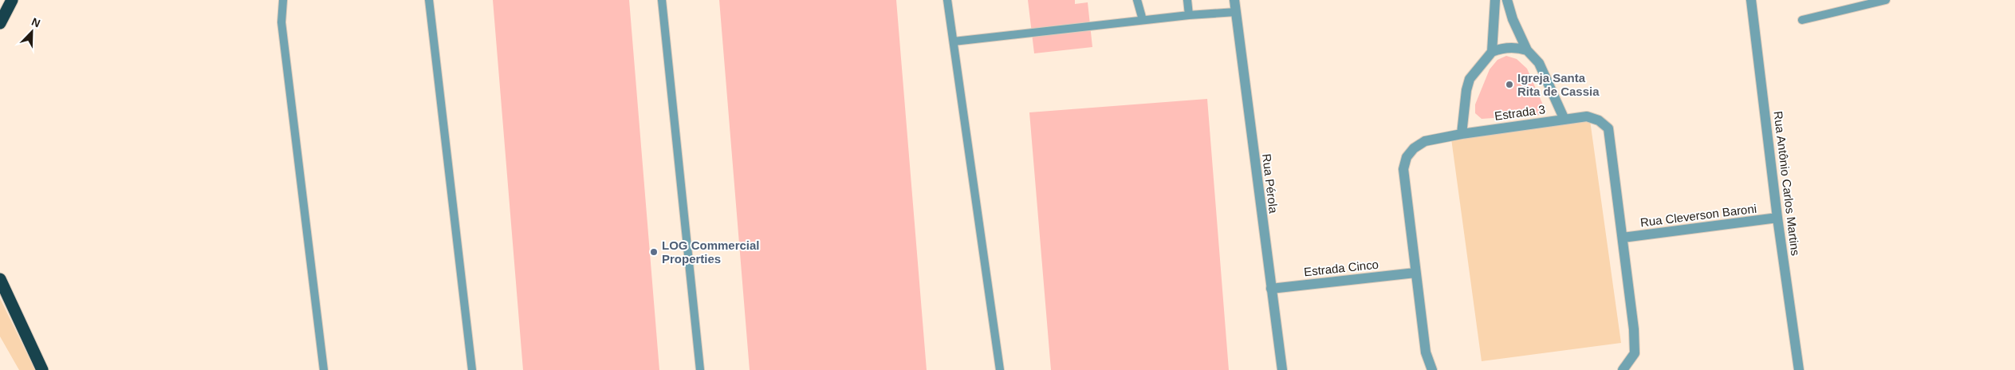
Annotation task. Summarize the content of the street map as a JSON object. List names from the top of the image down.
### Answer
{
  "streets": {
    "street": [
      "Estrada 3",
      "Rua Pérola",
      "Rua Antônio Carlos Martins",
      "Rua Cleverson Baroni",
      "Estrada Cinco"
    ]
  },
  "crossings": [
    ["Estrada 3", "Rua Cleverson Baroni"],
    ["Estrada 3", "Estrada Cinco"],
    ["Rua Pérola", "Estrada Cinco"],
    ["Rua Antônio Carlos Martins", "Rua Cleverson Baroni"]
  ],
  "places": ["Igreja Santa Rita de Cassia", "LOG Commercial Properties"],
  "north": "top right"
}
